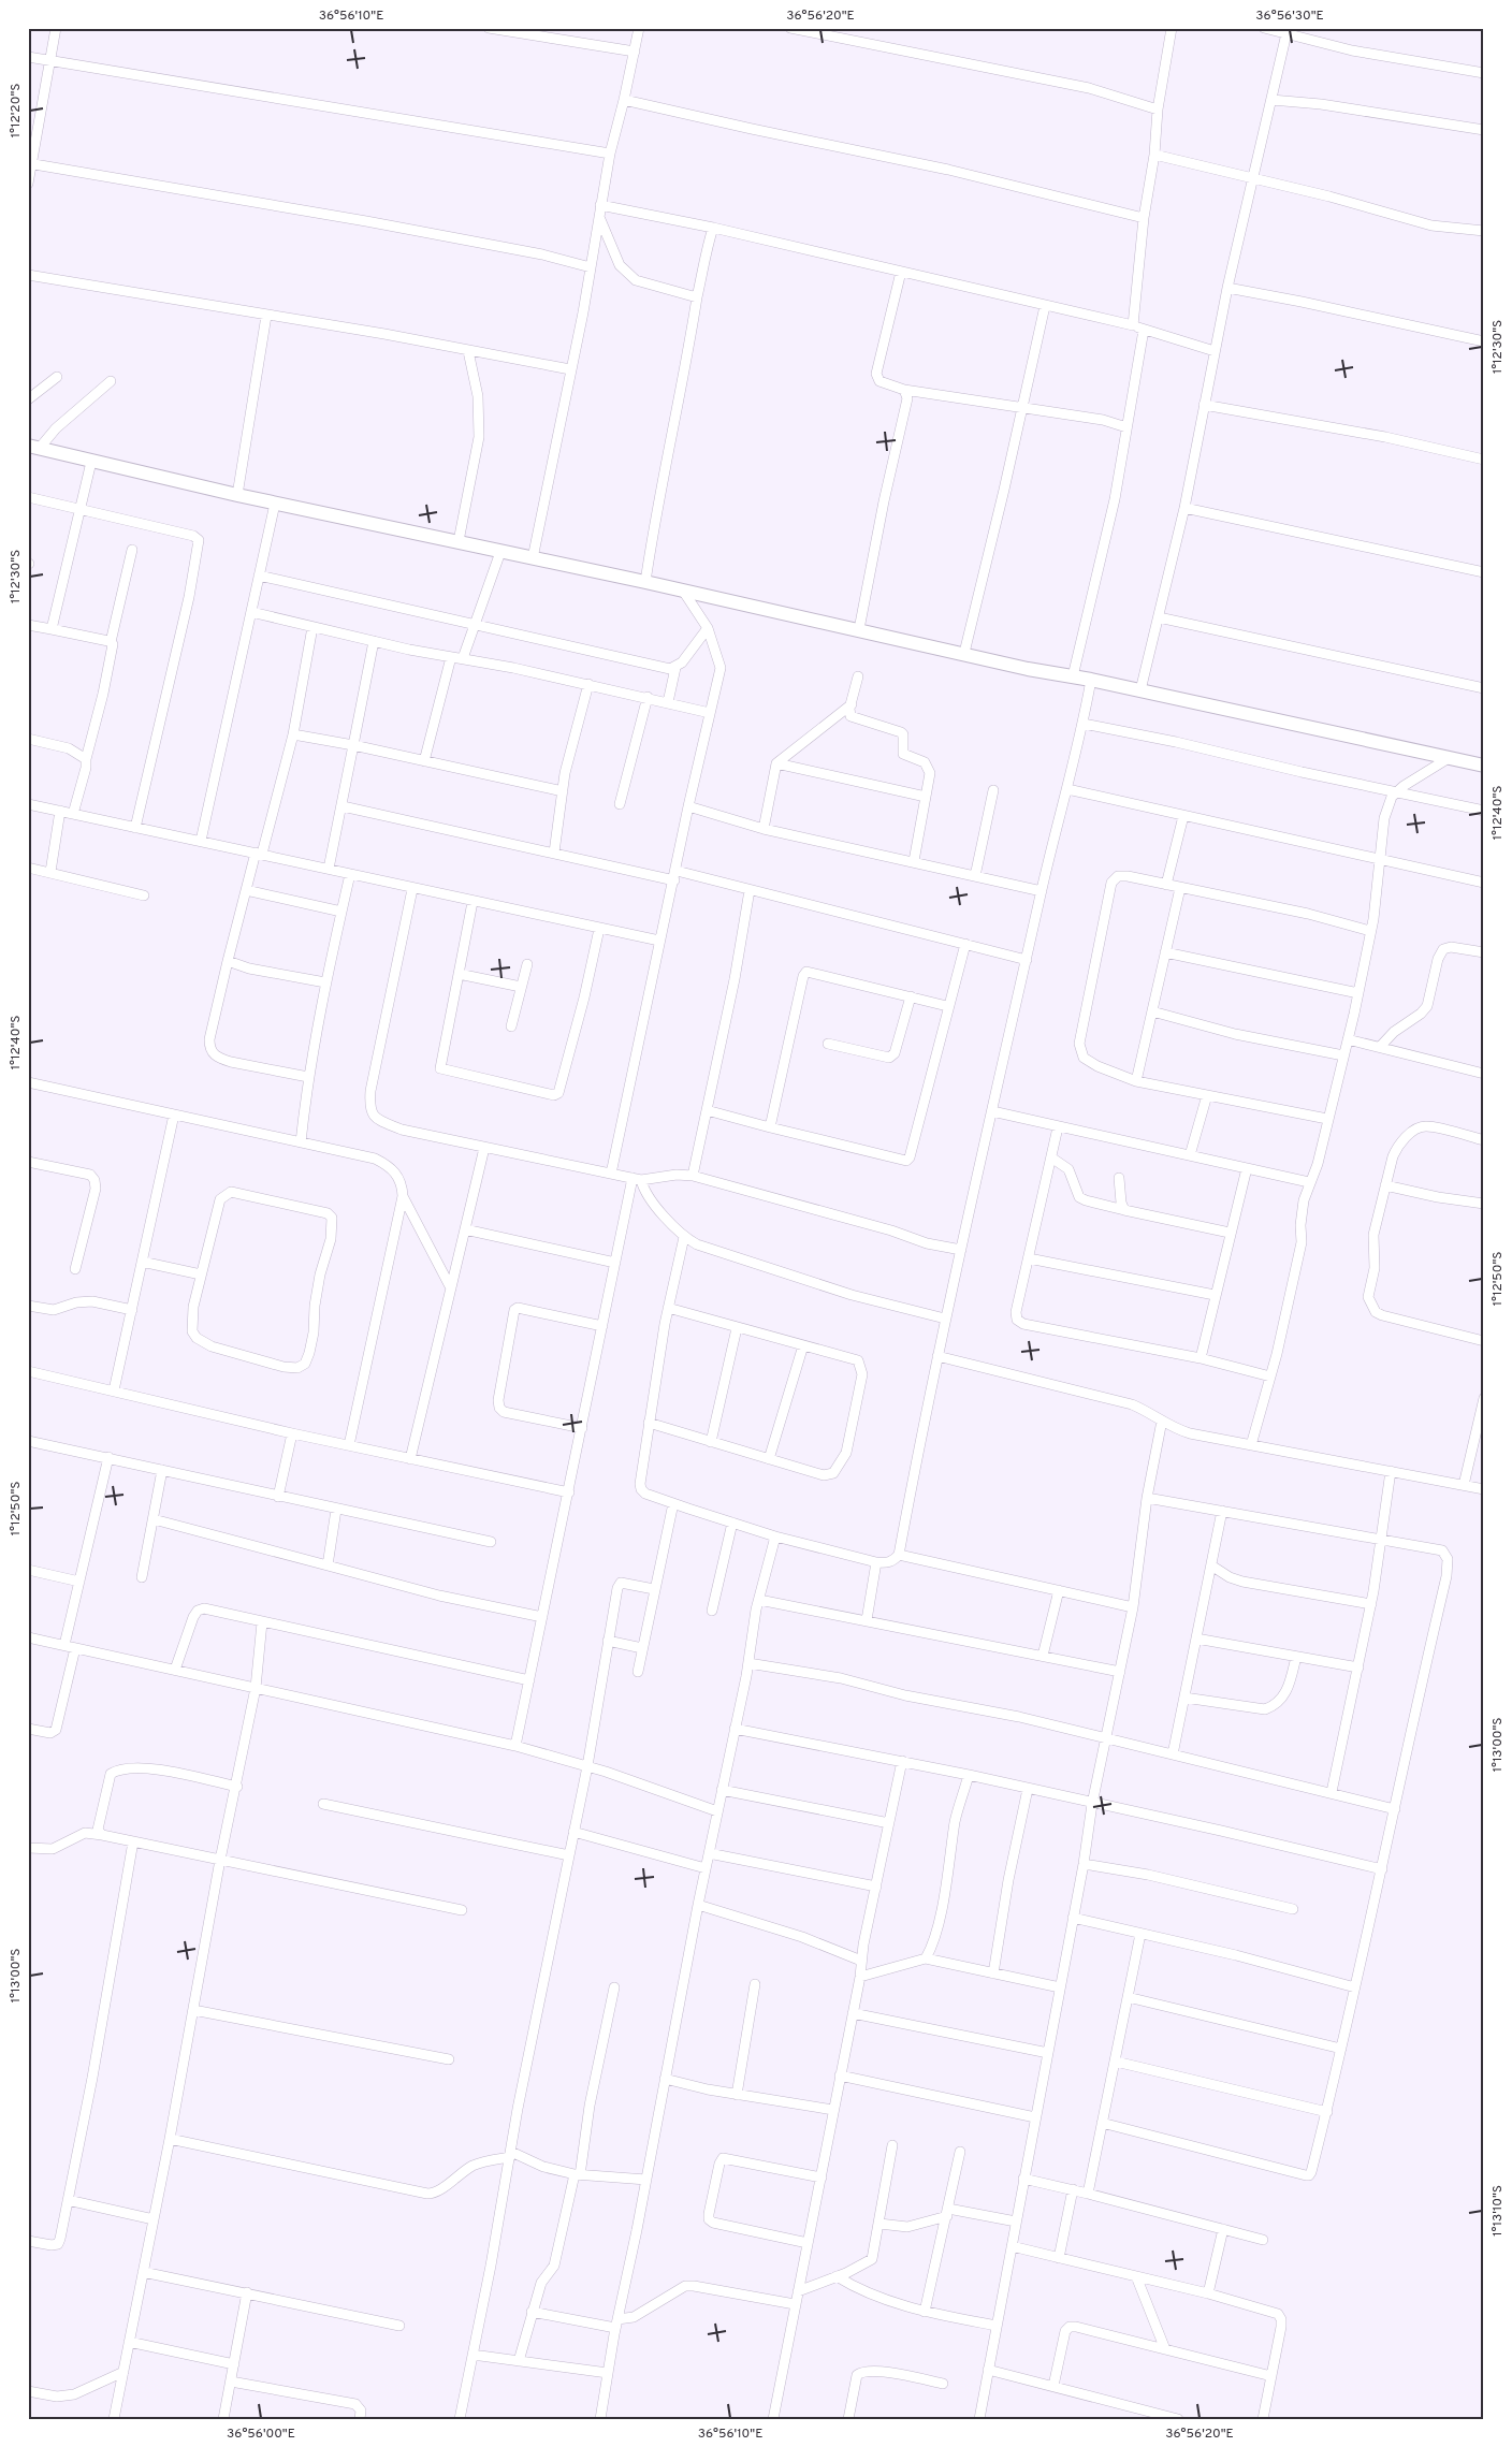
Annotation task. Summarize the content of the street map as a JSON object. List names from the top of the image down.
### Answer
{
  "coordinates": [
    "36°56'10\"E",
    "36°56'20\"E",
    "36°56'30\"E",
    "1°12'20\"S",
    "1°12'30\"S",
    "1°12'40\"S",
    "1°12'50\"S",
    "1°13'00\"S",
    "1°13'10\"S",
    "36°56'00\"E"
  ]
}
